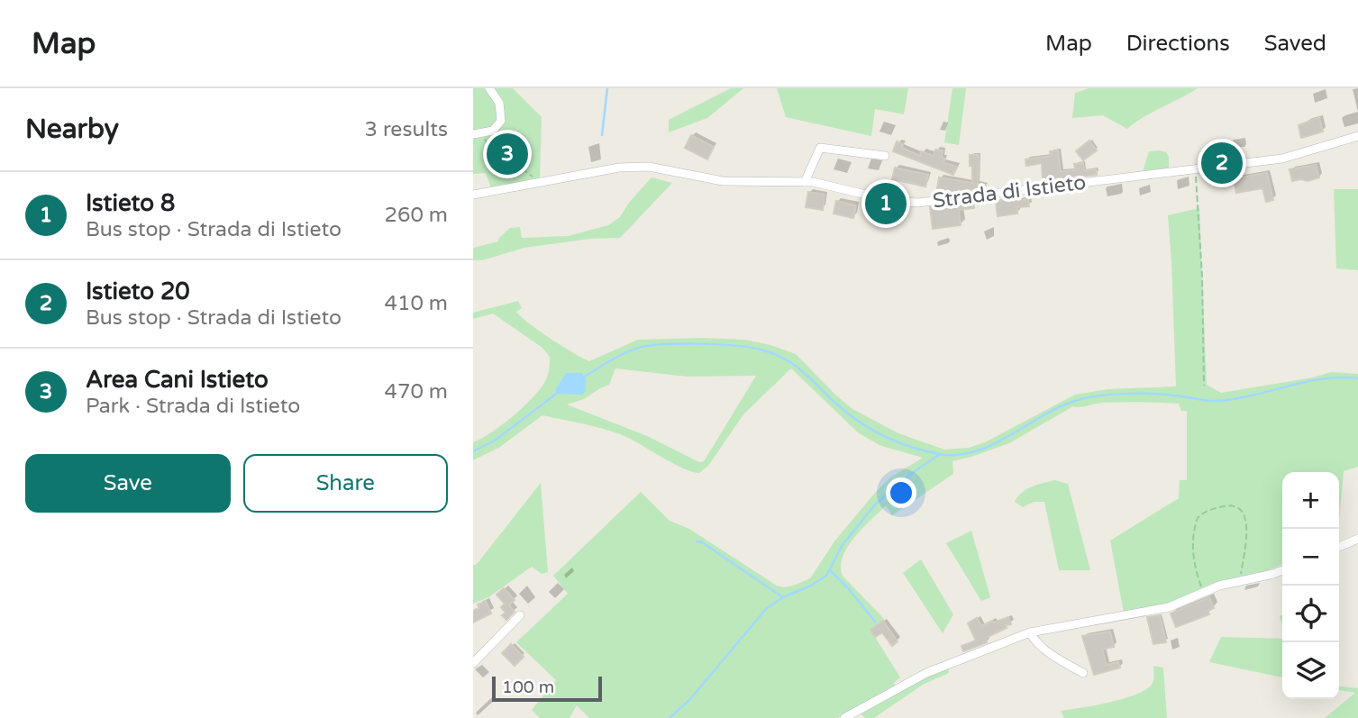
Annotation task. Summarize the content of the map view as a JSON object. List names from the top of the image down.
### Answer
{
  "streets": {
    "street": ["Strada di Istieto"]
  },
  "scale_bar": "100 m",
  "page": {
    "header": "Map",
    "nav": ["Map", "Directions", "Saved"],
    "heading": ["Nearby", "3 results"],
    "pins": ["3", "2", "1"],
    "list": [
      {
        "mark": "1",
        "name": "Istieto 8",
        "note": "Bus stop · Strada di Istieto",
        "value": "260 m"
      },
      {
        "mark": "2",
        "name": "Istieto 20",
        "note": "Bus stop · Strada di Istieto",
        "value": "410 m"
      },
      {
        "mark": "3",
        "name": "Area Cani Istieto",
        "note": "Park · Strada di Istieto",
        "value": "470 m"
      }
    ],
    "buttons": ["Save", "Share"],
    "map_buttons": ["+", "−"],
    "scale": "100 m"
  }
}
